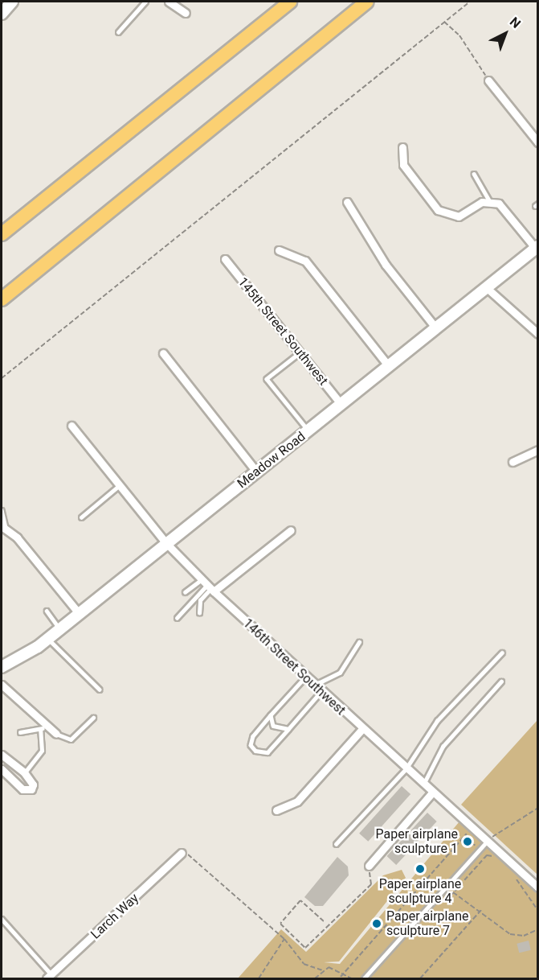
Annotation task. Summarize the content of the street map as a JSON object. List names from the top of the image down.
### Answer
{
  "streets": {
    "street": [
      "145th Street Southwest",
      "Meadow Road",
      "146th Street Southwest",
      "Larch Way"
    ]
  },
  "crossings": [
    ["145th Street Southwest", "Meadow Road"],
    ["Meadow Road", "146th Street Southwest"]
  ],
  "places": ["Paper airplane sculpture 1", "Paper airplane sculpture 4", "Paper airplane sculpture 7"],
  "north": "top right"
}
